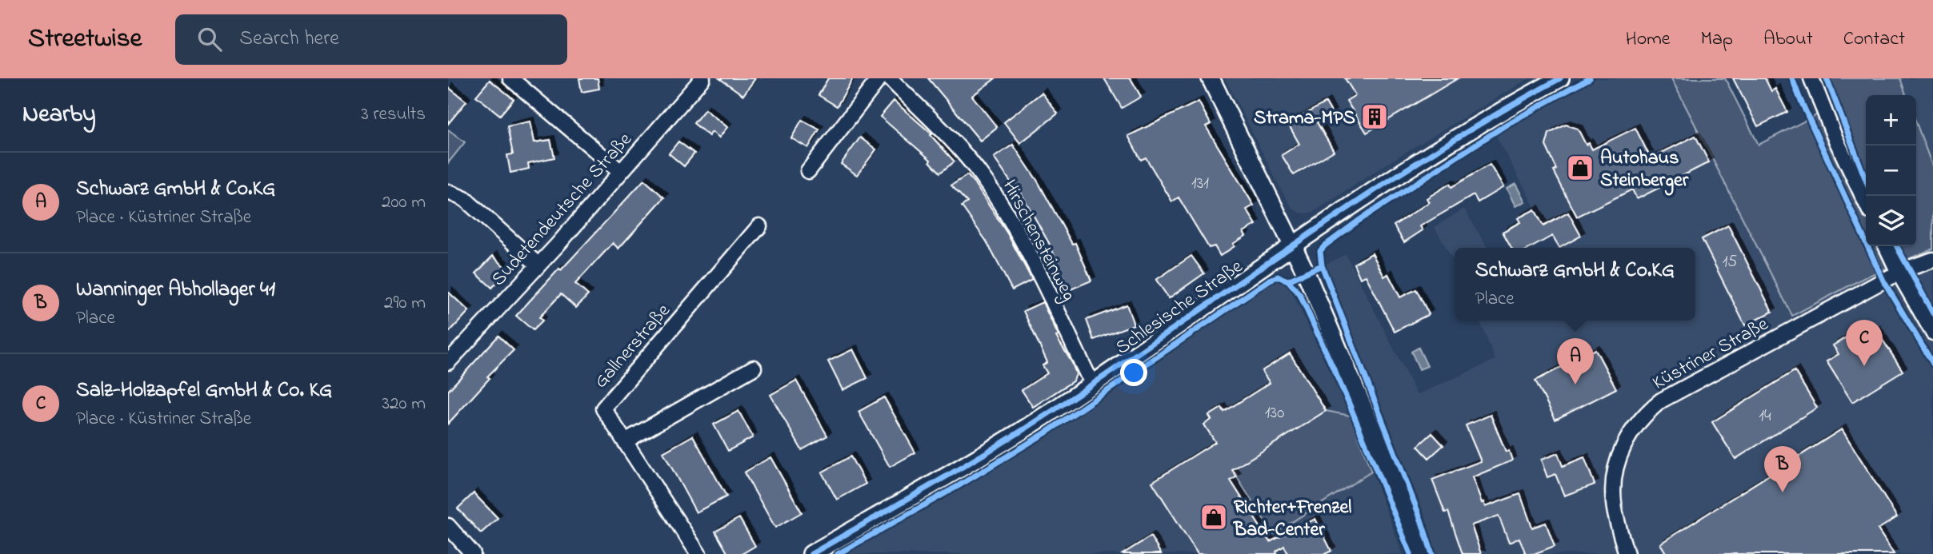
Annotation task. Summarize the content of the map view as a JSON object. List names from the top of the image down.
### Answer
{
  "streets": {
    "street": [
      "Sudetendeutsche Straße",
      "Hirschensteinweg",
      "Schlesische Straße",
      "Gallnerstraße",
      "Küstriner Straße"
    ]
  },
  "crossings": [
    ["Hirschensteinweg", "Schlesische Straße"]
  ],
  "places": {
    "building": ["Strama-MPS"],
    "shop": ["Autohaus Steinberger", "Richter+Frenzel Bad-Center"]
  },
  "house_numbers": [
    "131",
    "15",
    "130",
    "14"
  ],
  "page": {
    "header": "Streetwise",
    "search": "Search here",
    "nav": [
      "Home",
      "Map",
      "About",
      "Contact"
    ],
    "heading": ["Nearby", "3 results"],
    "map_buttons": ["+", "−"],
    "list": [
      {
        "mark": "A",
        "name": "Schwarz GmbH & Co.KG",
        "note": "Place · Küstriner Straße",
        "value": "200 m"
      },
      {
        "mark": "B",
        "name": "Wanninger Abhollager 41",
        "note": "Place",
        "value": "290 m"
      },
      {
        "mark": "C",
        "name": "Salz-Holzapfel GmbH & Co. KG",
        "note": "Place · Küstriner Straße",
        "value": "320 m"
      }
    ],
    "popup": ["Schwarz GmbH & Co.KG", "Place"],
    "pins": ["C", "A", "B"]
  }
}
